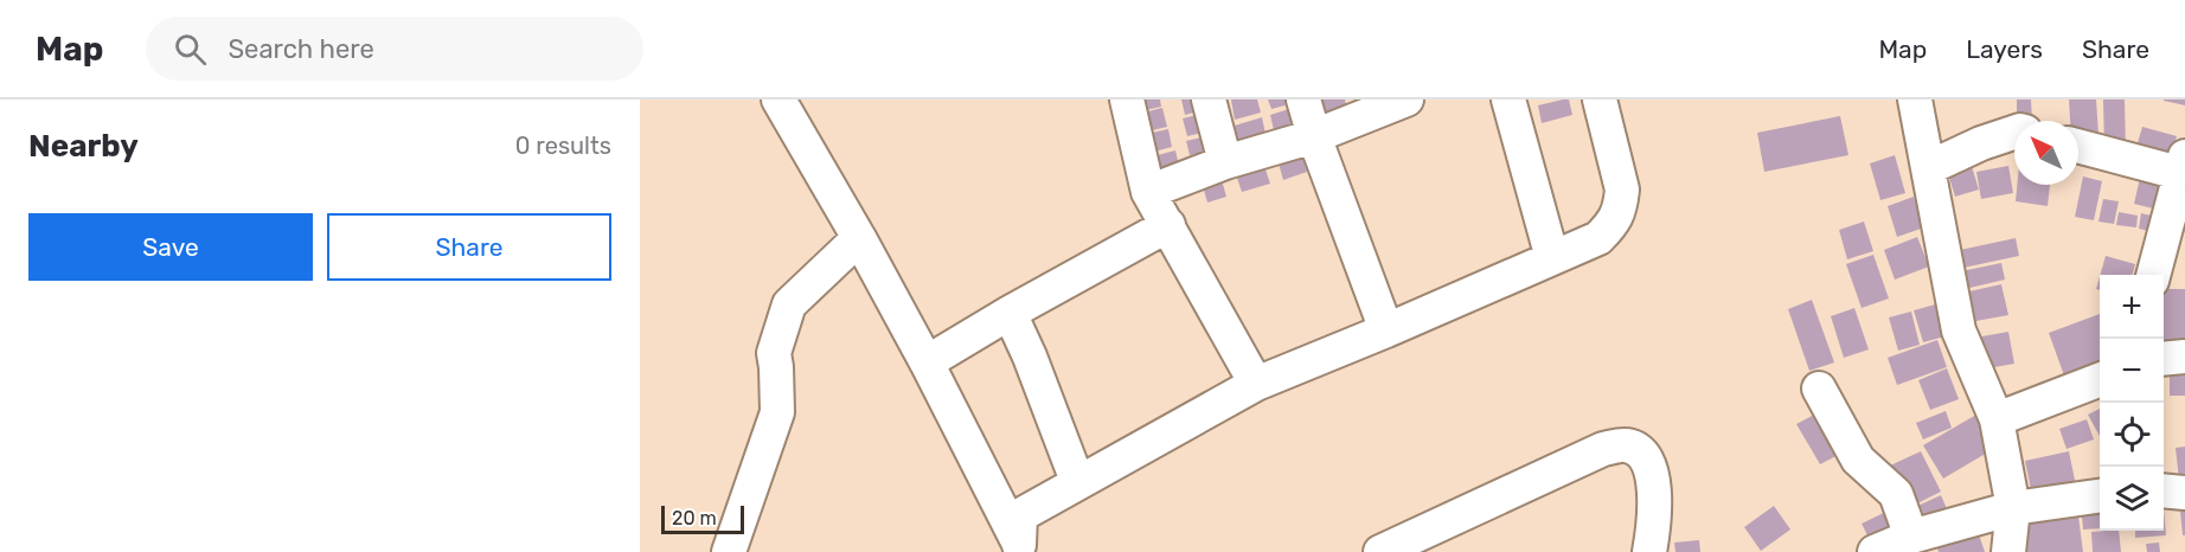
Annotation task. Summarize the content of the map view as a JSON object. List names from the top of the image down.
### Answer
{
  "scale_bar": "20 m",
  "north": "top left",
  "page": {
    "header": "Map",
    "search": "Search here",
    "nav": ["Map", "Layers", "Share"],
    "heading": ["Nearby", "0 results"],
    "buttons": ["Save", "Share"],
    "map_buttons": ["+", "−"],
    "scale": "20 m"
  }
}
